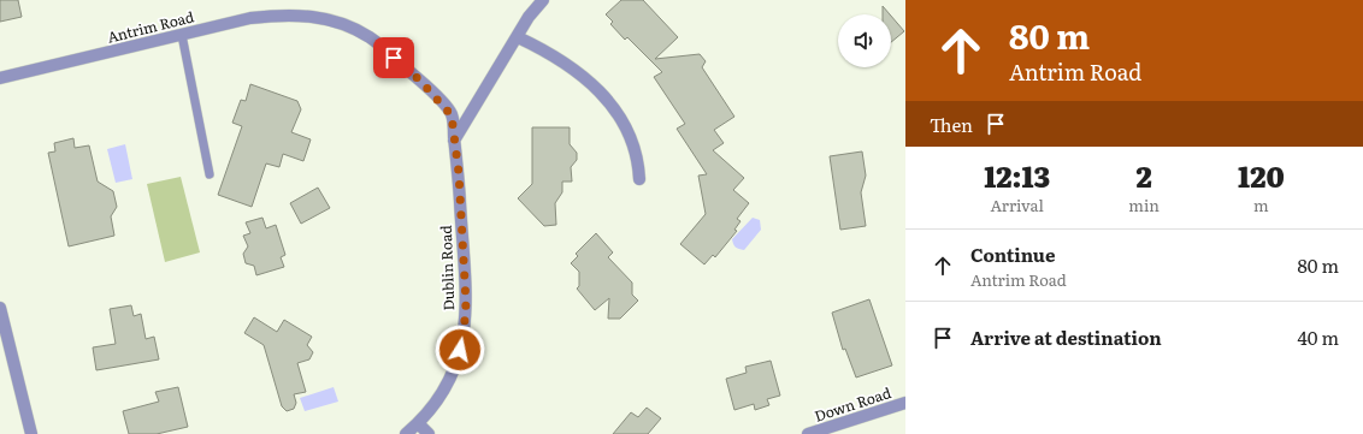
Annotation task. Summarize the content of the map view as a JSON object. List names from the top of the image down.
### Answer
{
  "streets": {
    "street": ["Antrim Road", "Dublin Road", "Down Road"]
  },
  "crossings": [
    ["Antrim Road", "Dublin Road"]
  ],
  "page": {
    "turn": ["80 m", "Antrim Road"],
    "then": "Then",
    "eta": [
      "12:13",
      "Arrival",
      "2",
      "min",
      "120",
      "m"
    ],
    "list": [
      {
        "name": "Continue",
        "note": "Antrim Road",
        "value": "80 m"
      },
      {
        "name": "Arrive at destination",
        "value": "40 m"
      }
    ]
  }
}
